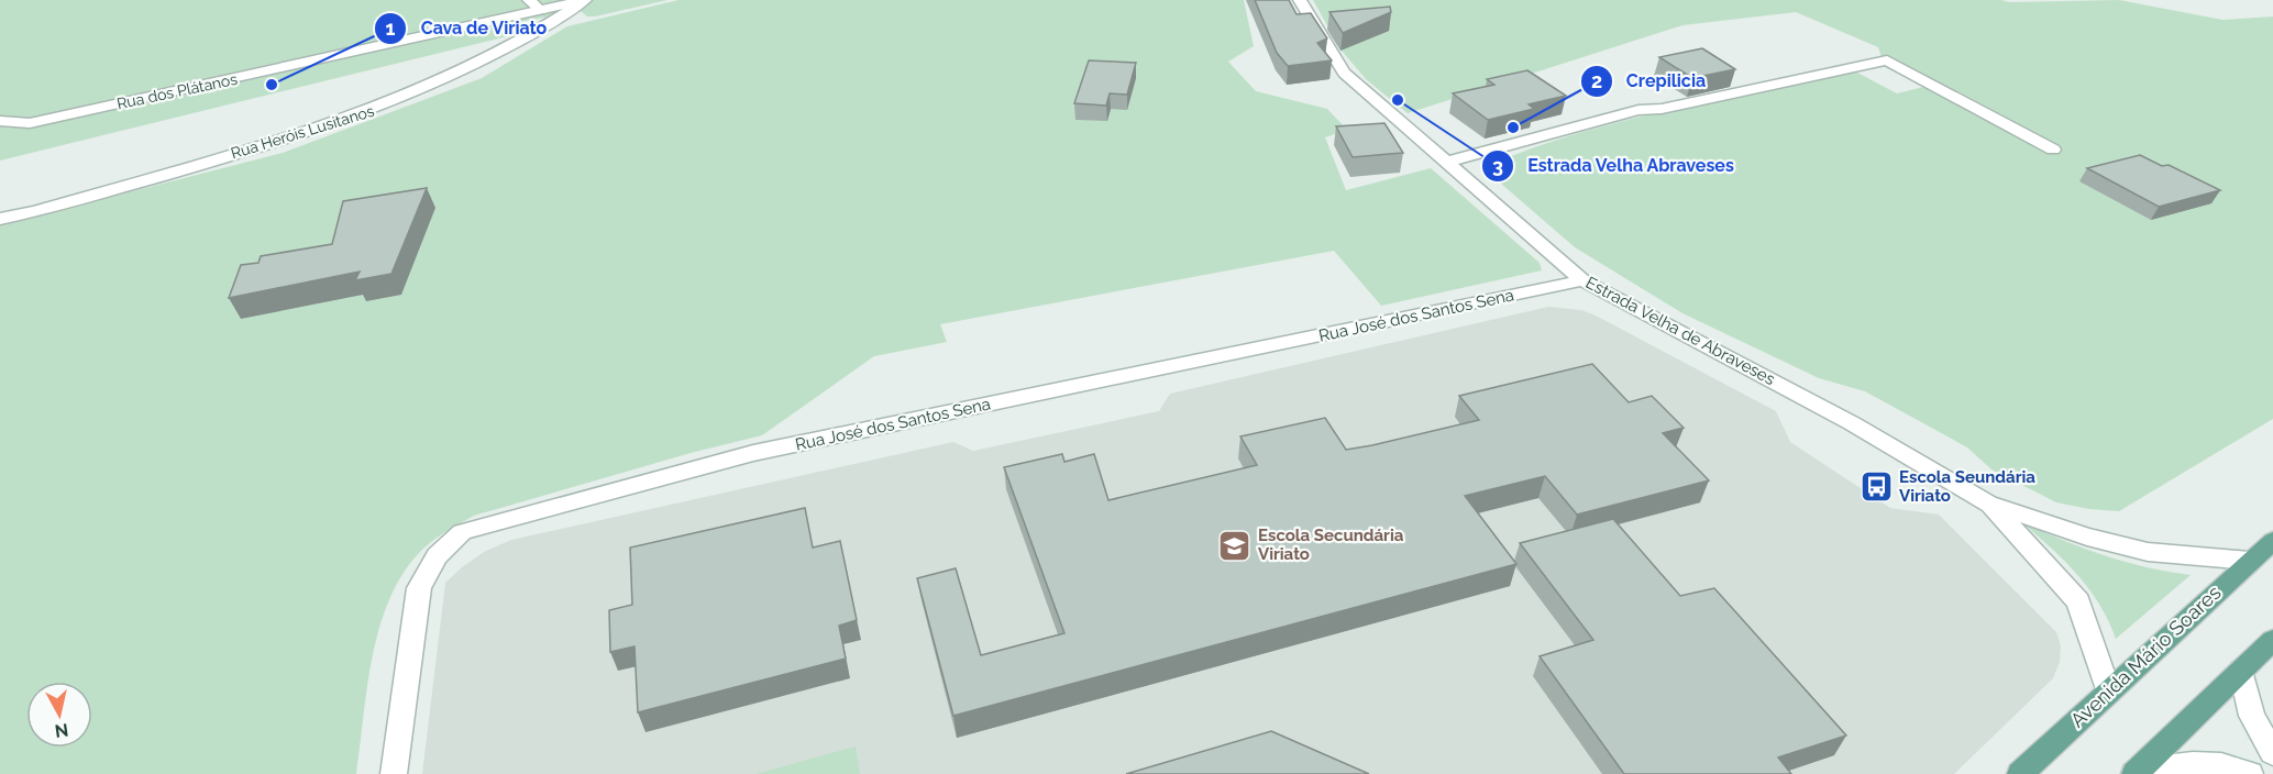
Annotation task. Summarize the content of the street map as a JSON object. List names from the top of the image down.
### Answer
{
  "streets": {
    "main road": ["Avenida Mário Soares"],
    "street": [
      "Rua dos Plátanos",
      "Rua Heróis Lusitanos",
      "Rua José dos Santos Sena",
      "Estrada Velha de Abraveses"
    ]
  },
  "crossings": [
    ["Rua dos Plátanos", "Rua Heróis Lusitanos"],
    ["Rua José dos Santos Sena", "Estrada Velha de Abraveses"]
  ],
  "places": {
    "other": ["Cava de Viriato", "Estrada Velha Abraveses", "Crepilicia"],
    "bus stop": ["Escola Seundária Viriato"],
    "school or university": ["Escola Secundária Viriato"]
  },
  "north": "bottom"
}
